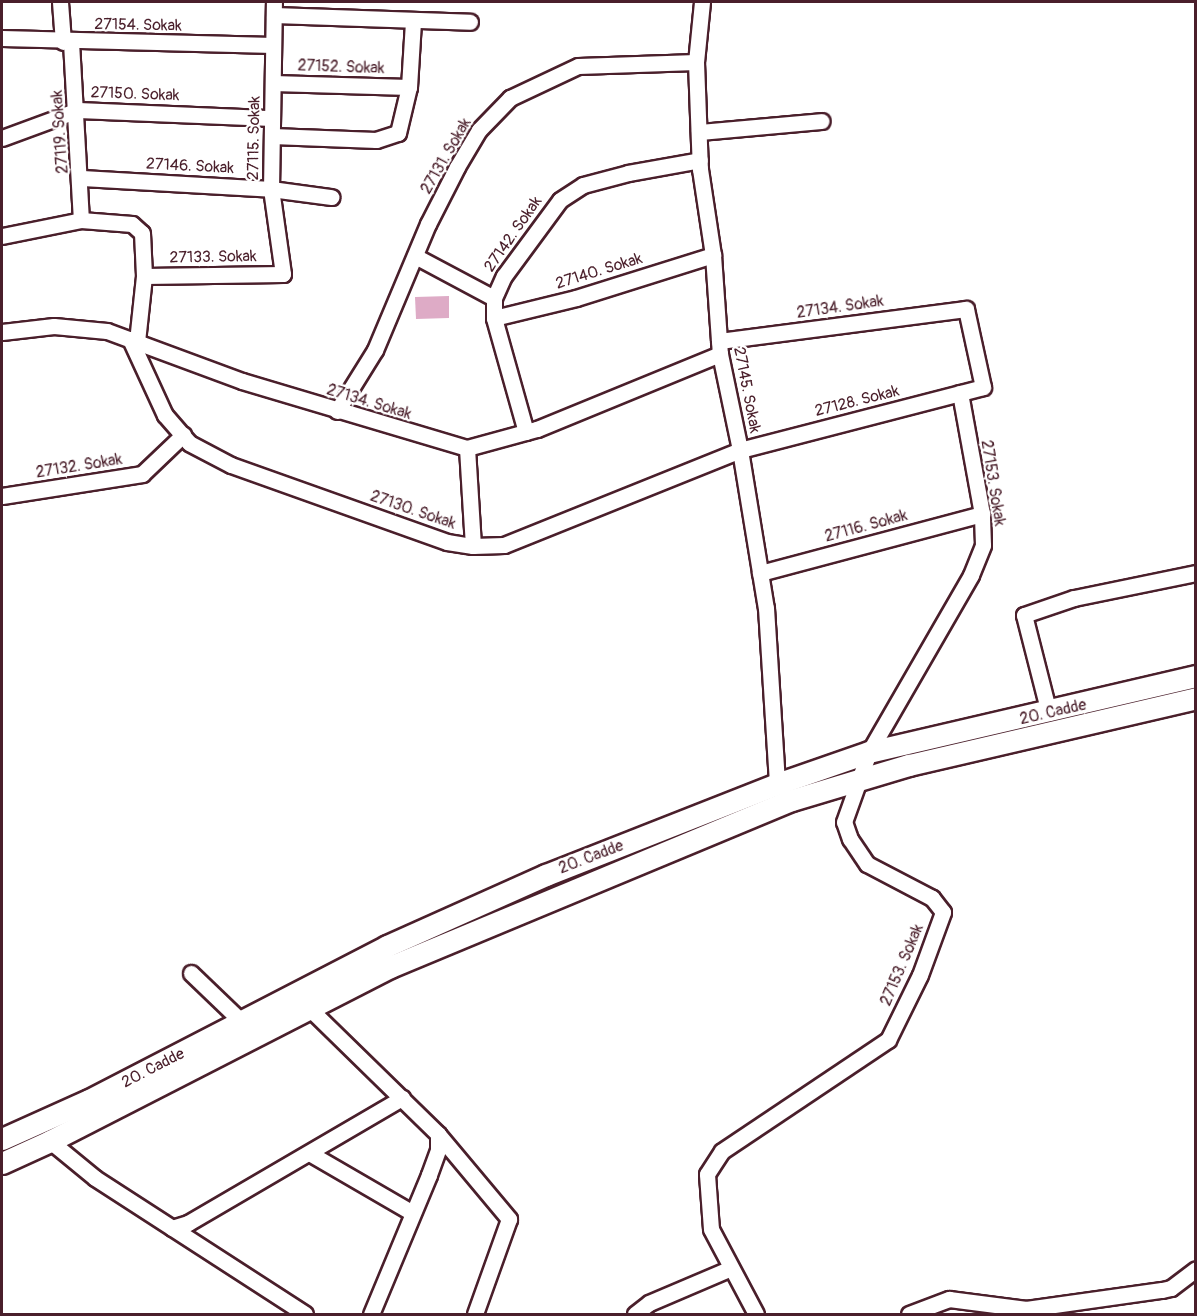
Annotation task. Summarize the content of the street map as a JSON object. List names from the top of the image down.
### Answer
{
  "streets": {
    "main road": ["20. Cadde"],
    "street": [
      "27154. Sokak",
      "27152. Sokak",
      "27150. Sokak",
      "27119. Sokak",
      "27115. Sokak",
      "27131. Sokak",
      "27146. Sokak",
      "27142. Sokak",
      "27133. Sokak",
      "27140. Sokak",
      "27134. Sokak",
      "27145. Sokak",
      "27128. Sokak",
      "27132. Sokak",
      "27153. Sokak",
      "27130. Sokak",
      "27116. Sokak"
    ]
  },
  "crossings": [
    ["27154. Sokak", "27119. Sokak"],
    ["27154. Sokak", "27115. Sokak"],
    ["27152. Sokak", "27115. Sokak"],
    ["27150. Sokak", "27119. Sokak"],
    ["27150. Sokak", "27115. Sokak"],
    ["27119. Sokak", "27146. Sokak"],
    ["27115. Sokak", "27146. Sokak"],
    ["27115. Sokak", "27133. Sokak"],
    ["27131. Sokak", "27134. Sokak"],
    ["27131. Sokak", "27145. Sokak"],
    ["27142. Sokak", "27140. Sokak"],
    ["27142. Sokak", "27134. Sokak"],
    ["27142. Sokak", "27145. Sokak"],
    ["27140. Sokak", "27145. Sokak"],
    ["27134. Sokak", "27145. Sokak"],
    ["27134. Sokak", "27128. Sokak"],
    ["27134. Sokak", "27130. Sokak"],
    ["27145. Sokak", "27128. Sokak"],
    ["27145. Sokak", "27130. Sokak"],
    ["27145. Sokak", "27116. Sokak"],
    ["27145. Sokak", "20. Cadde"],
    ["27128. Sokak", "27153. Sokak"],
    ["27128. Sokak", "27130. Sokak"],
    ["27132. Sokak", "27130. Sokak"],
    ["27153. Sokak", "27116. Sokak"],
    ["27153. Sokak", "20. Cadde"]
  ]
}
